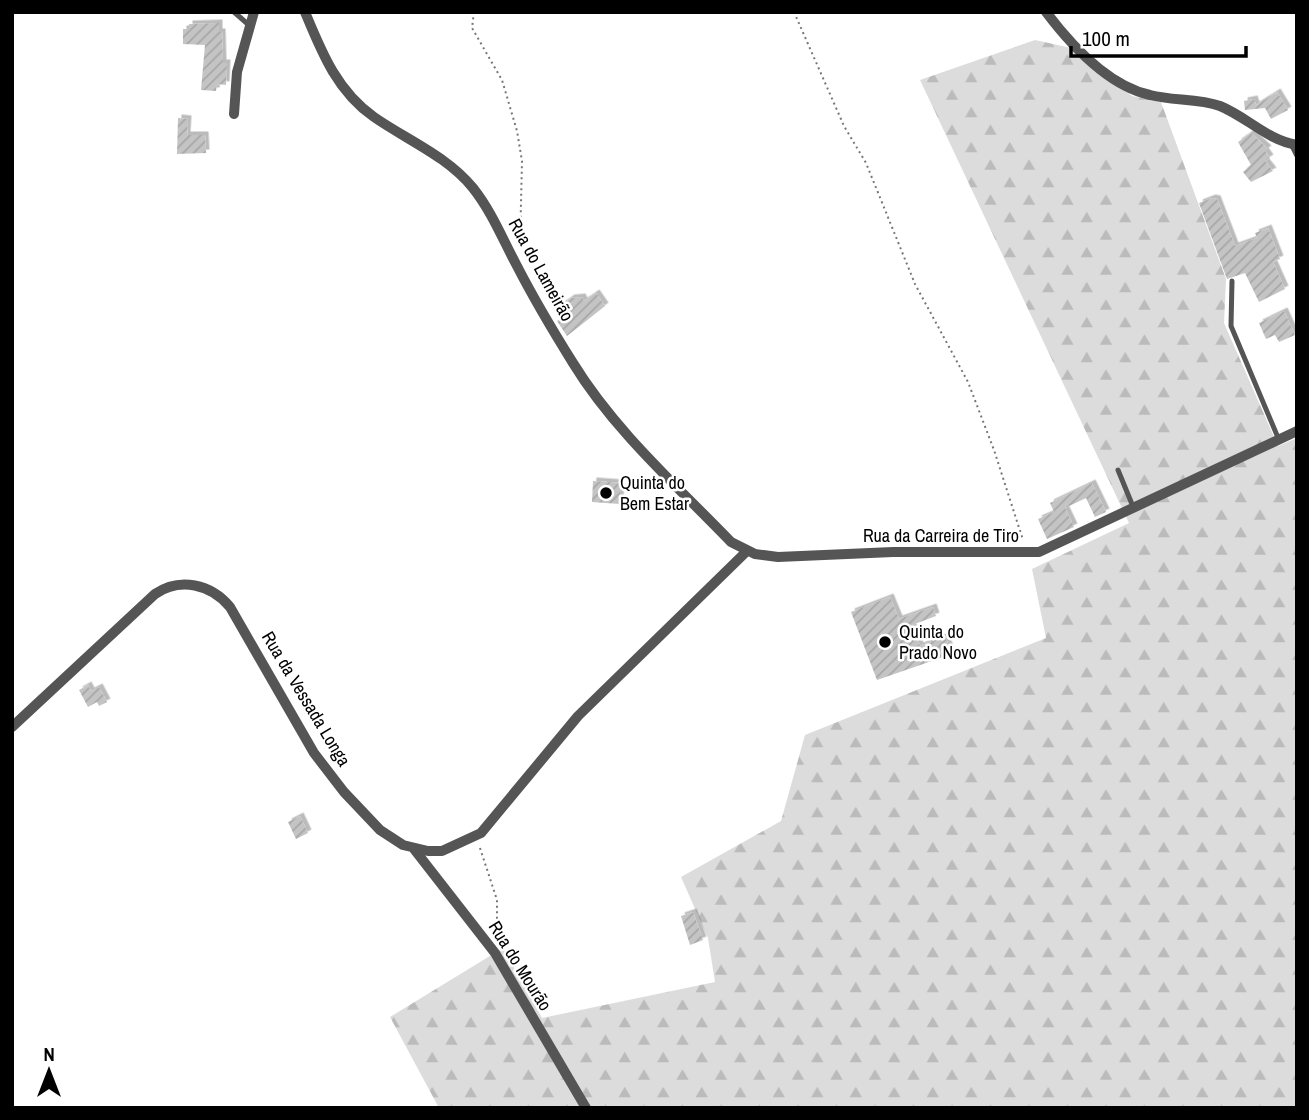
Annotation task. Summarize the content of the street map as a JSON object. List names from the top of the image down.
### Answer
{
  "streets": {
    "street": [
      "Rua do Lameirão",
      "Rua da Carreira de Tiro",
      "Rua da Vessada Longa",
      "Rua do Mourão"
    ]
  },
  "crossings": [
    ["Rua do Lameirão", "Rua da Carreira de Tiro"],
    ["Rua da Vessada Longa", "Rua do Mourão"]
  ],
  "places": ["Quinta do Bem Estar", "Quinta do Prado Novo"],
  "scale_bar": "100 m",
  "north": "top"
}
